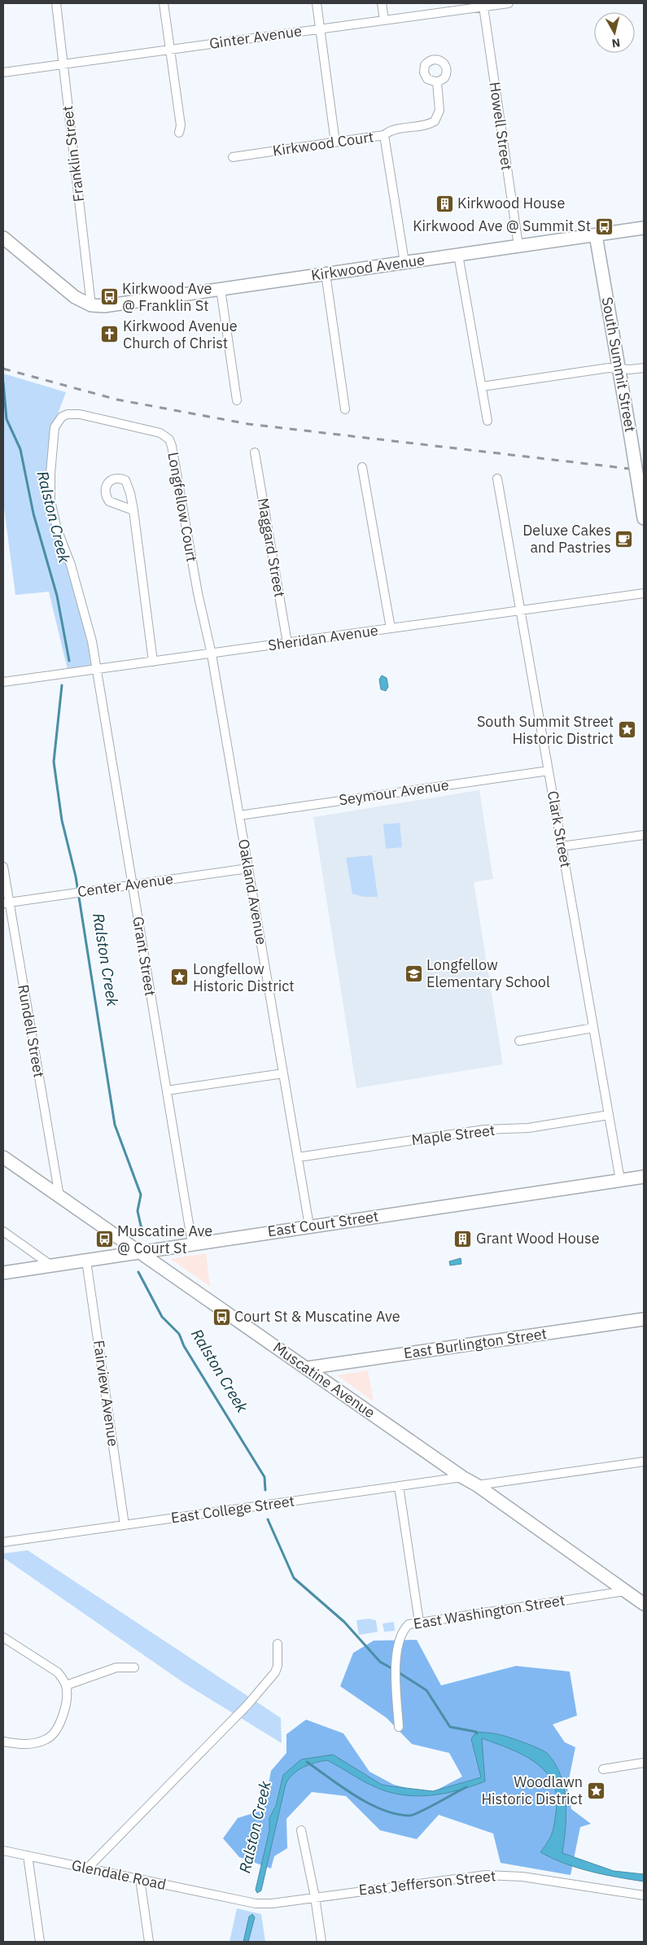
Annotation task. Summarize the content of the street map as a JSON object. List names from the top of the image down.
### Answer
{
  "streets": {
    "main road": [
      "Kirkwood Avenue",
      "South Summit Street",
      "East Court Street",
      "East Burlington Street",
      "Muscatine Avenue"
    ],
    "street": [
      "Ginter Avenue",
      "Howell Street",
      "Kirkwood Court",
      "Franklin Street",
      "Longfellow Court",
      "Maggard Street",
      "Sheridan Avenue",
      "Seymour Avenue",
      "Clark Street",
      "Center Avenue",
      "Oakland Avenue",
      "Grant Street",
      "Rundell Street",
      "Maple Street",
      "Fairview Avenue",
      "East College Street",
      "East Washington Street",
      "Glendale Road",
      "East Jefferson Street"
    ]
  },
  "crossings": [
    ["Ginter Avenue", "Howell Street"],
    ["Ginter Avenue", "Franklin Street"],
    ["Howell Street", "Kirkwood Avenue"],
    ["Kirkwood Court", "Kirkwood Avenue"],
    ["Franklin Street", "Kirkwood Avenue"],
    ["Kirkwood Avenue", "South Summit Street"],
    ["Longfellow Court", "Sheridan Avenue"],
    ["Longfellow Court", "Oakland Avenue"],
    ["Longfellow Court", "Grant Street"],
    ["Maggard Street", "Sheridan Avenue"],
    ["Sheridan Avenue", "Clark Street"],
    ["Sheridan Avenue", "Oakland Avenue"],
    ["Sheridan Avenue", "Grant Street"],
    ["Seymour Avenue", "Clark Street"],
    ["Seymour Avenue", "Oakland Avenue"],
    ["Clark Street", "Maple Street"],
    ["Clark Street", "East Court Street"],
    ["Center Avenue", "Oakland Avenue"],
    ["Center Avenue", "Grant Street"],
    ["Center Avenue", "Rundell Street"],
    ["Oakland Avenue", "Maple Street"],
    ["Oakland Avenue", "East Court Street"],
    ["Grant Street", "East Court Street"],
    ["Rundell Street", "Muscatine Avenue"],
    ["East Court Street", "Muscatine Avenue"],
    ["East Court Street", "Fairview Avenue"],
    ["East Burlington Street", "Muscatine Avenue"],
    ["Muscatine Avenue", "East College Street"],
    ["Muscatine Avenue", "East Washington Street"],
    ["Fairview Avenue", "East College Street"],
    ["Glendale Road", "East Jefferson Street"]
  ],
  "water": ["Ralston Creek"],
  "places": {
    "building": ["Kirkwood House", "Grant Wood House"],
    "bus stop": [
      "Kirkwood Ave @ Summit St",
      "Kirkwood Ave @ Franklin St",
      "Muscatine Ave @ Court St",
      "Court St & Muscatine Ave"
    ],
    "church": ["Kirkwood Avenue Church of Christ"],
    "cafe": ["Deluxe Cakes and Pastries"],
    "place": ["South Summit Street Historic District", "Longfellow Historic District", "Woodlawn Historic District"],
    "school or university": ["Longfellow Elementary School"]
  },
  "north": "bottom"
}
